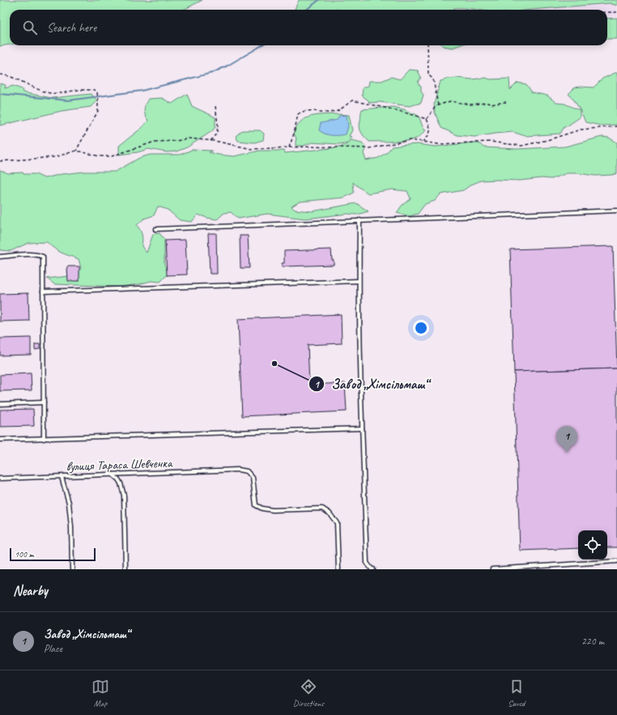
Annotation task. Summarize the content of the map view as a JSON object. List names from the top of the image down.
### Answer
{
  "streets": {
    "lane": ["вулиця Тараса Шевченка"]
  },
  "places": ["Завод „Хімсільмаш“"],
  "scale_bar": "100 m",
  "page": {
    "search": "Search here",
    "pins": "1",
    "scale": "100 m",
    "heading": "Nearby",
    "list": [
      {
        "mark": "1",
        "name": "Завод „Хімсільмаш“",
        "note": "Place",
        "value": "220 m"
      }
    ],
    "nav": ["Map", "Directions", "Saved"]
  }
}
